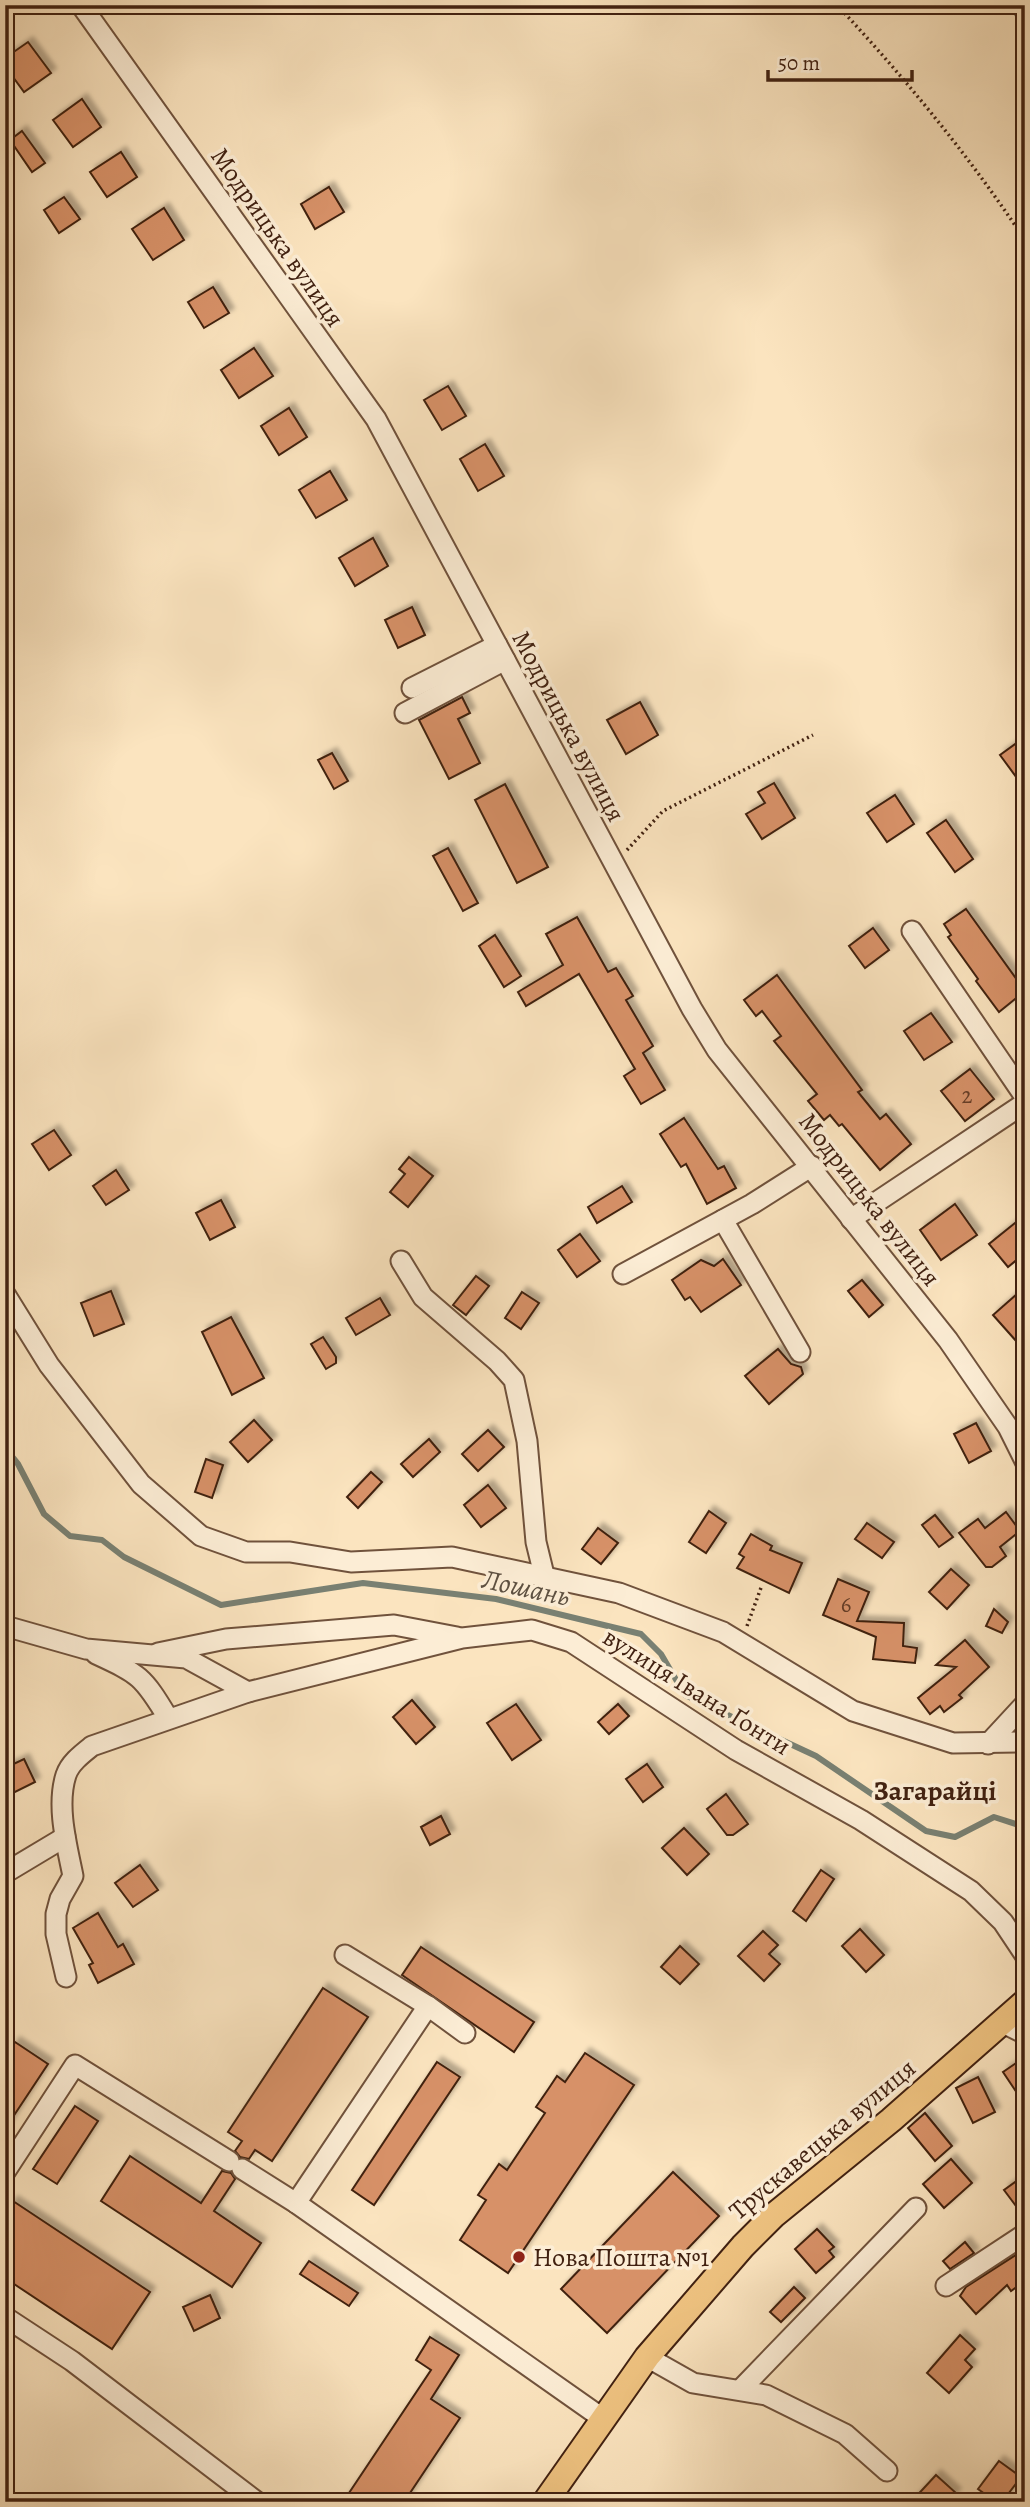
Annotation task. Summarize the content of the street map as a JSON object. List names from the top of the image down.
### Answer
{
  "streets": {
    "main road": ["Трускавецька вулиця"],
    "street": ["Модрицька вулиця", "вулиця Івана Ґонти"]
  },
  "districts": ["Загарайці"],
  "water": ["Лошань"],
  "places": ["Нова Пошта №1"],
  "house_numbers": ["2", "6"],
  "scale_bar": "50 m"
}
